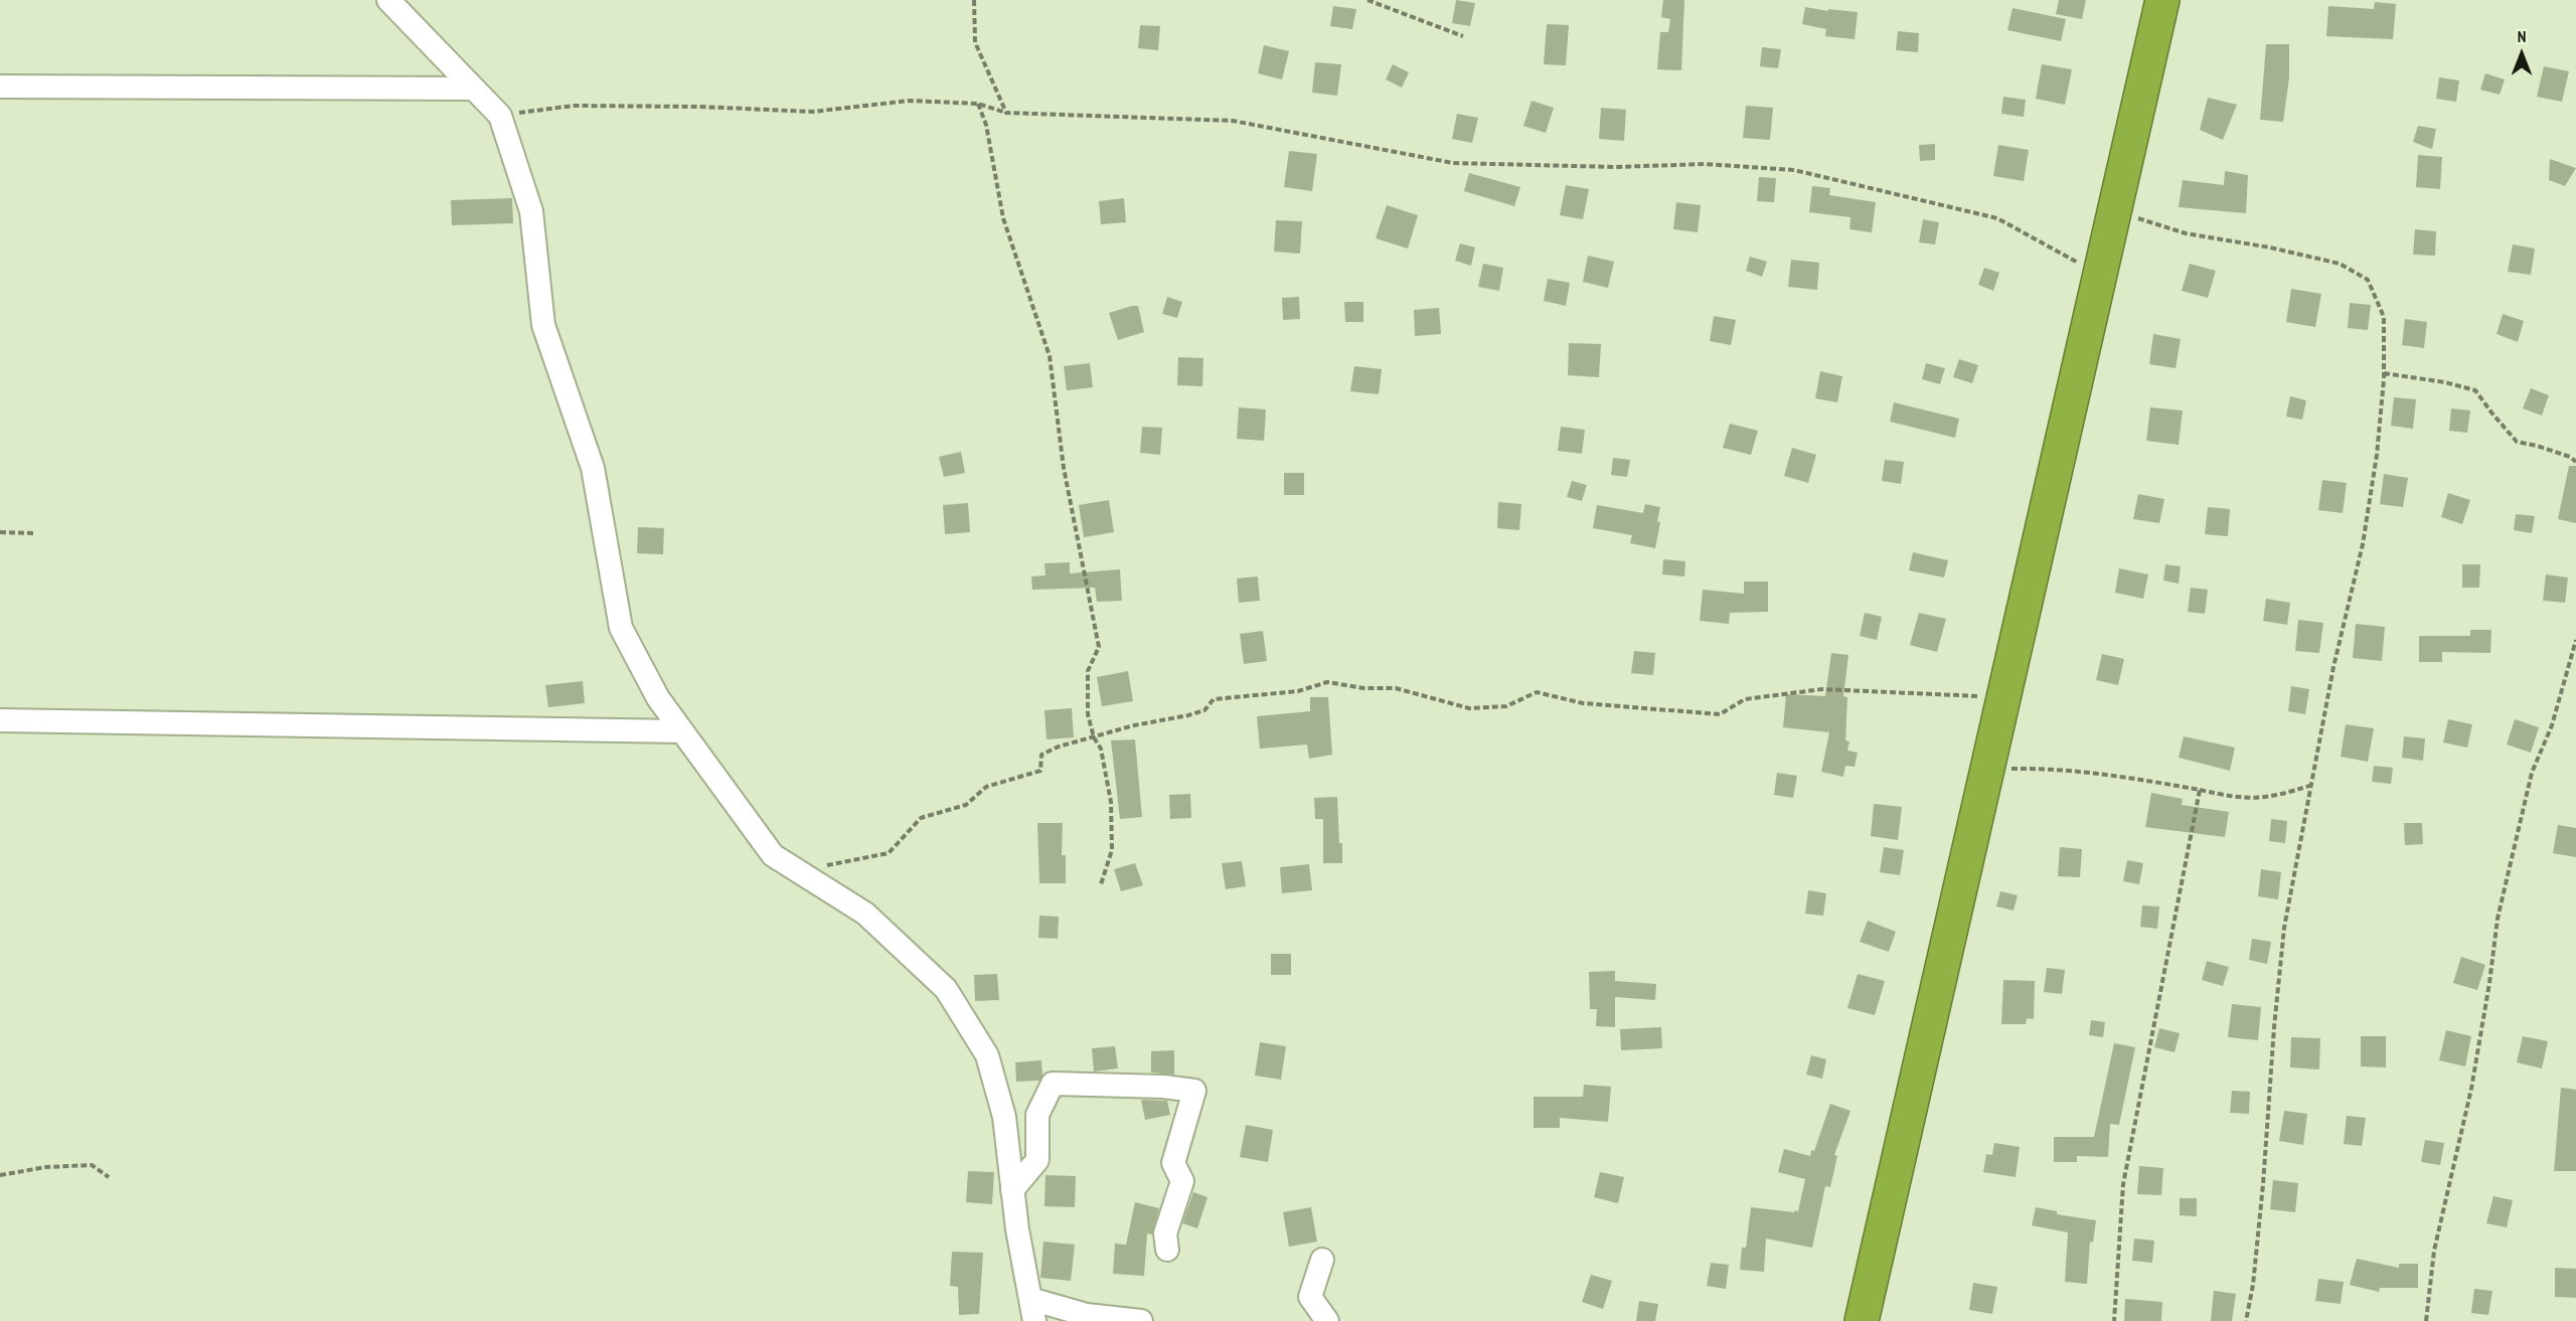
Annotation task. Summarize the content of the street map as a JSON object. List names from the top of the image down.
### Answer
{
  "north": "top"
}
